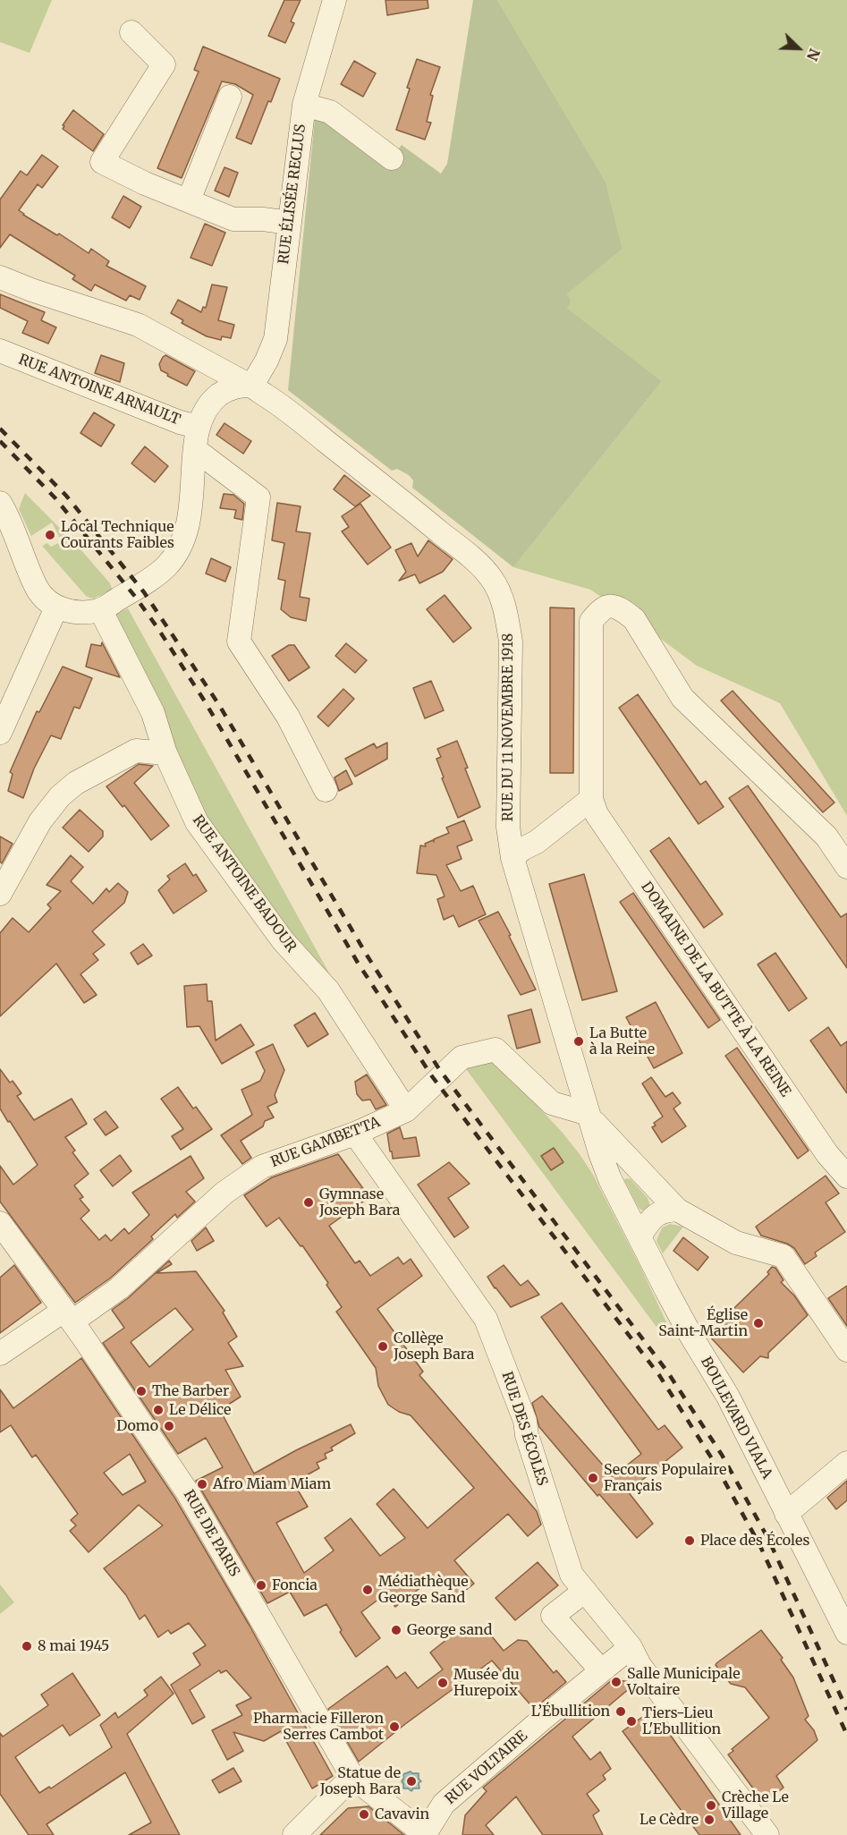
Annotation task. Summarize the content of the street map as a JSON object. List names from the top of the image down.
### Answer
{
  "streets": {
    "street": [
      "RUE ÉLISÉE RECLUS",
      "RUE ANTOINE ARNAULT",
      "RUE DU 11 NOVEMBRE 1918",
      "RUE ANTOINE BADOUR",
      "DOMAINE DE LA BUTTE À LA REINE",
      "RUE GAMBETTA",
      "BOULEVARD VIALA",
      "RUE DES ÉCOLES",
      "RUE DE PARIS",
      "RUE VOLTAIRE"
    ]
  },
  "crossings": [
    ["RUE ÉLISÉE RECLUS", "RUE DU 11 NOVEMBRE 1918"],
    ["RUE DU 11 NOVEMBRE 1918", "RUE GAMBETTA"],
    ["RUE DU 11 NOVEMBRE 1918", "BOULEVARD VIALA"],
    ["RUE ANTOINE BADOUR", "RUE GAMBETTA"],
    ["RUE GAMBETTA", "BOULEVARD VIALA"],
    ["RUE GAMBETTA", "RUE DES ÉCOLES"],
    ["RUE GAMBETTA", "RUE DE PARIS"],
    ["RUE DES ÉCOLES", "RUE VOLTAIRE"],
    ["RUE DE PARIS", "RUE VOLTAIRE"]
  ],
  "places": [
    "Local Technique Courants Faibles",
    "La Butte à la Reine",
    "Gymnase Joseph Bara",
    "Église Saint-Martin",
    "Collège Joseph Bara",
    "The Barber",
    "Le Délice",
    "Domo",
    "Secours Populaire Français",
    "Afro Miam Miam",
    "Place des Écoles",
    "Foncia",
    "Médiathèque George Sand",
    "George sand",
    "8 mai 1945",
    "Salle Municipale Voltaire",
    "Musée du Hurepoix",
    "L’Ébullition",
    "Tiers-Lieu L'Ebullition",
    "Pharmacie Filleron Serres Cambot",
    "Statue de Joseph Bara",
    "Crèche Le Village",
    "Cavavin",
    "Le Cèdre"
  ],
  "north": "bottom right"
}
